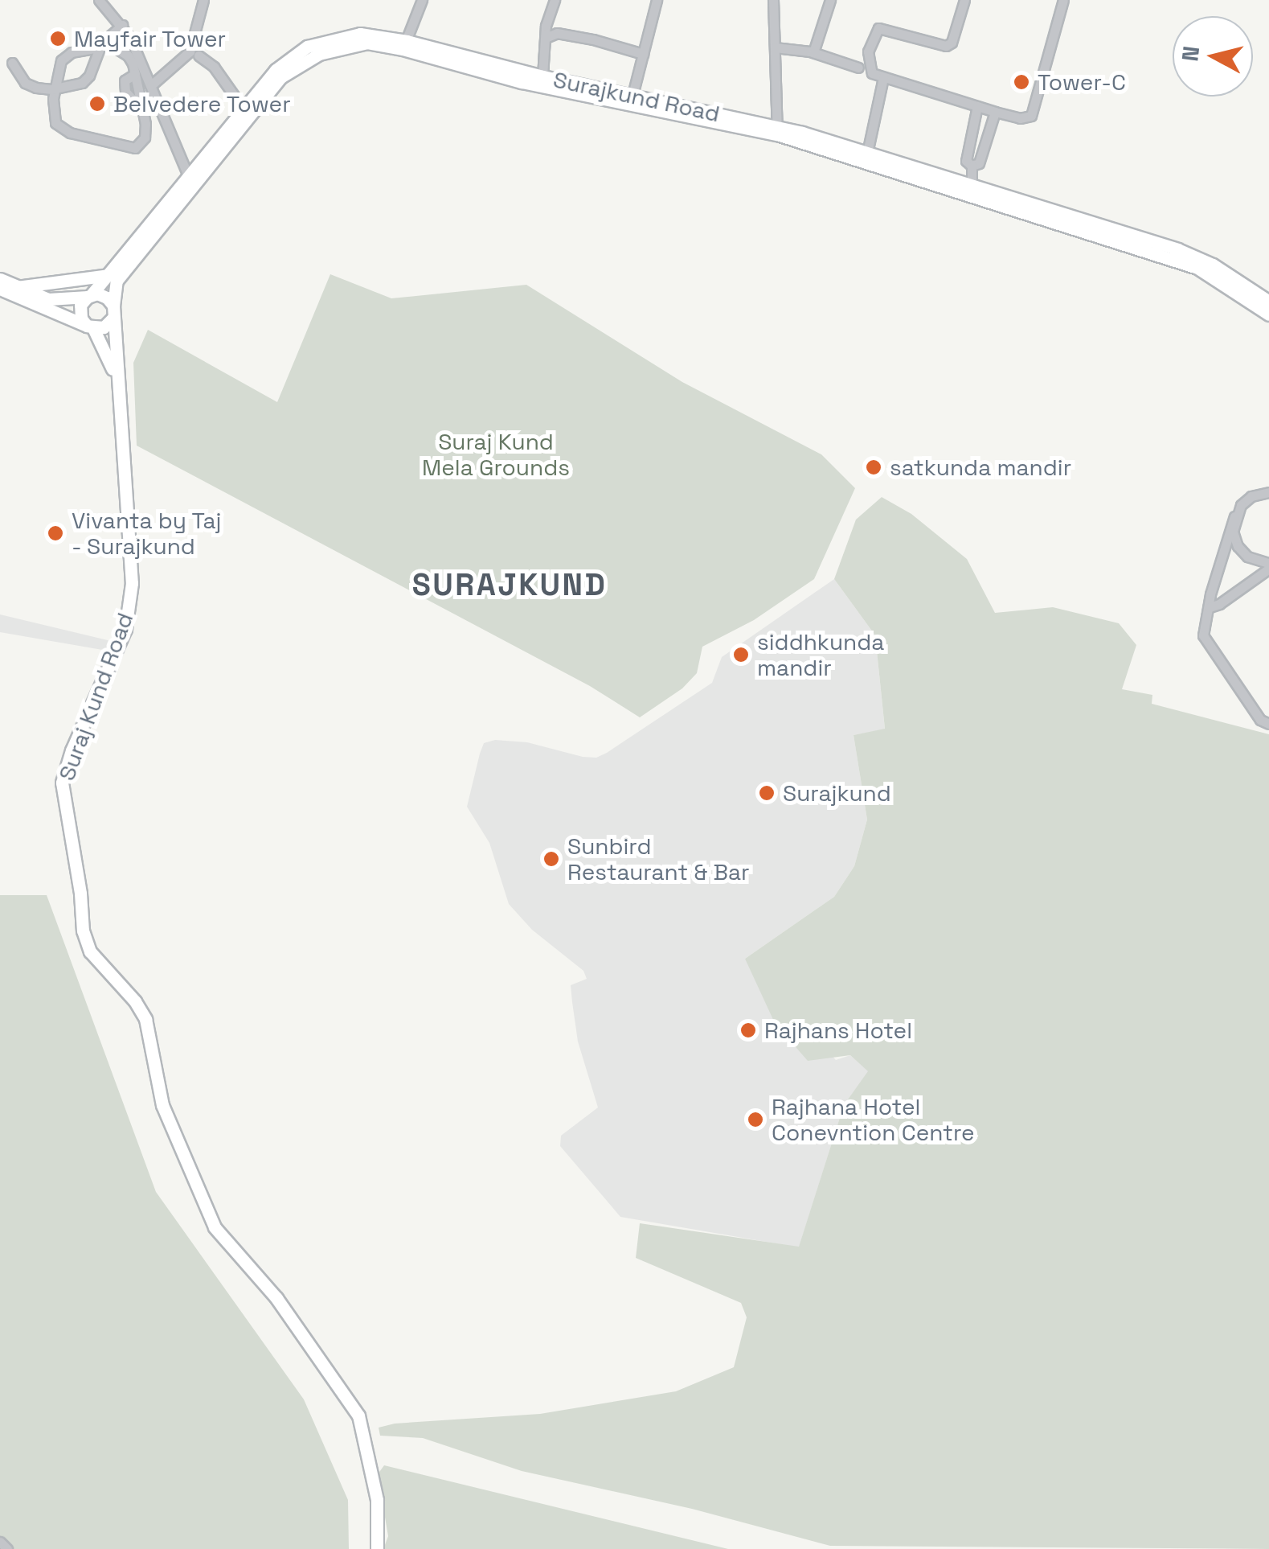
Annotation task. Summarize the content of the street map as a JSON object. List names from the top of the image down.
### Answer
{
  "streets": {
    "main road": ["Surajkund Road", "Suraj Kund Road"]
  },
  "crossings": [
    ["Surajkund Road", "Suraj Kund Road"]
  ],
  "districts": ["SURAJKUND"],
  "parks": ["Suraj Kund Mela Grounds"],
  "places": [
    "Mayfair Tower",
    "Tower-C",
    "Belvedere Tower",
    "satkunda mandir",
    "Vivanta by Taj - Surajkund",
    "siddhkunda mandir",
    "Surajkund",
    "Sunbird Restaurant & Bar",
    "Rajhans Hotel",
    "Rajhana Hotel Conevntion Centre"
  ],
  "north": "left"
}
